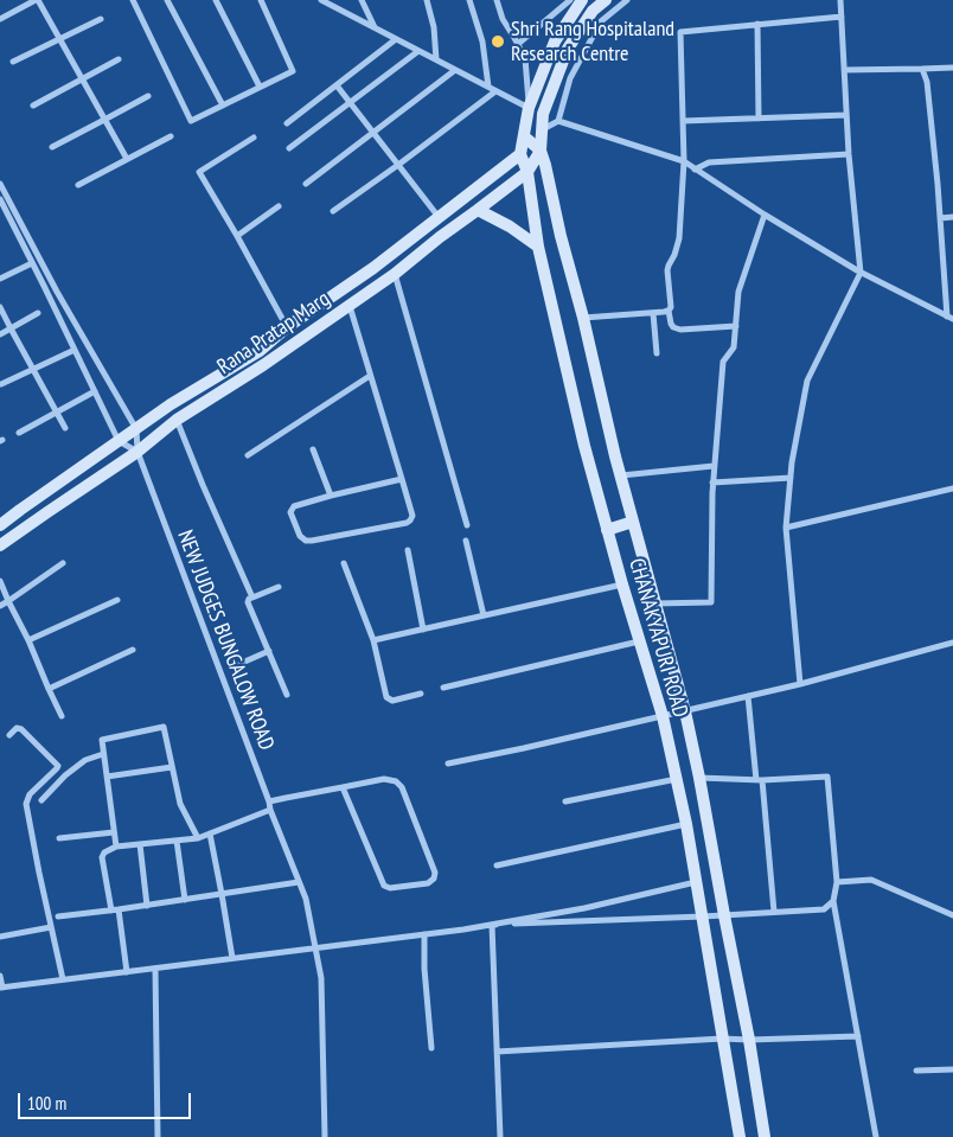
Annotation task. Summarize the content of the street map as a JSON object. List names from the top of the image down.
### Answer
{
  "streets": {
    "street": ["Rana Pratap Marg", "CHANAKYAPURI ROAD", "NEW JUDGES BUNGALOW ROAD"]
  },
  "crossings": [
    ["Rana Pratap Marg", "CHANAKYAPURI ROAD"],
    ["Rana Pratap Marg", "NEW JUDGES BUNGALOW ROAD"]
  ],
  "places": ["Shri Rang Hospitaland Research Centre"],
  "scale_bar": "100 m"
}
